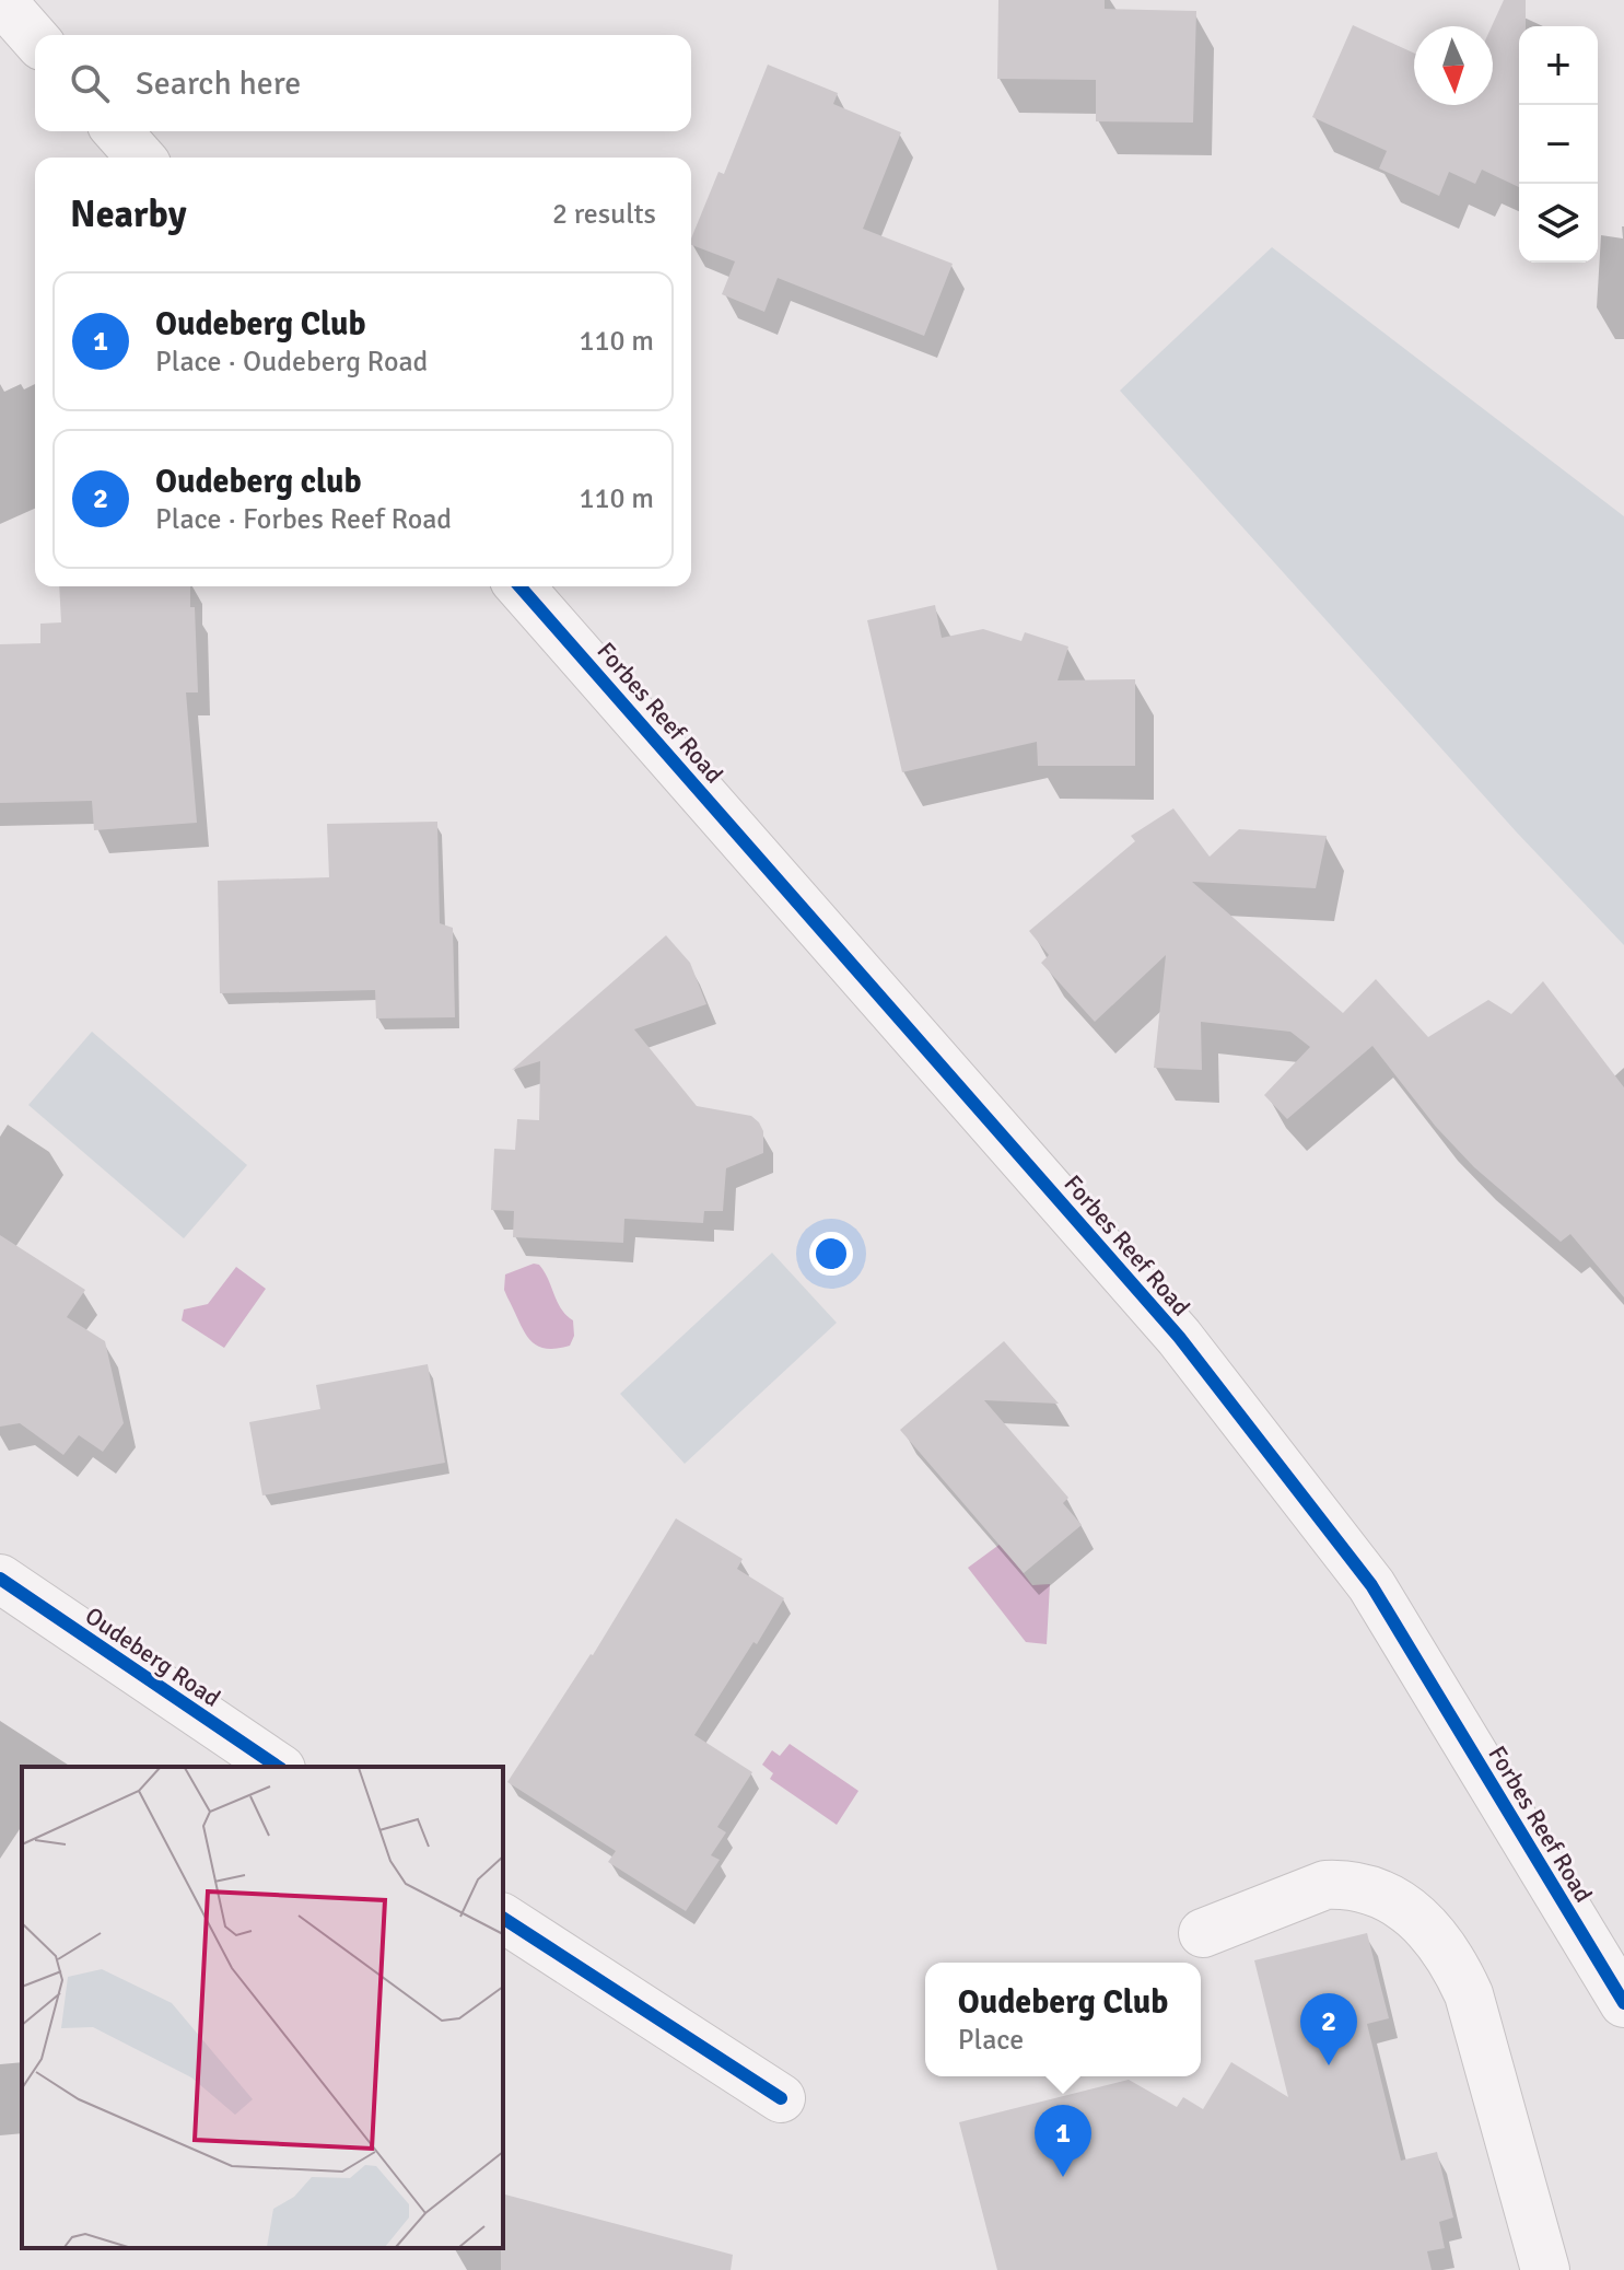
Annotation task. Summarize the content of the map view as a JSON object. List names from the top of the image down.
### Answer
{
  "streets": {
    "street": ["Forbes Reef Road", "Oudeberg Road"]
  },
  "north": "bottom",
  "page": {
    "map_buttons": ["+", "−"],
    "search": "Search here",
    "heading": ["Nearby", "2 results"],
    "list": [
      {
        "mark": "1",
        "name": "Oudeberg Club",
        "note": "Place · Oudeberg Road",
        "value": "110 m"
      },
      {
        "mark": "2",
        "name": "Oudeberg club",
        "note": "Place · Forbes Reef Road",
        "value": "110 m"
      }
    ],
    "popup": ["Oudeberg Club", "Place"],
    "pins": ["2", "1"]
  }
}
